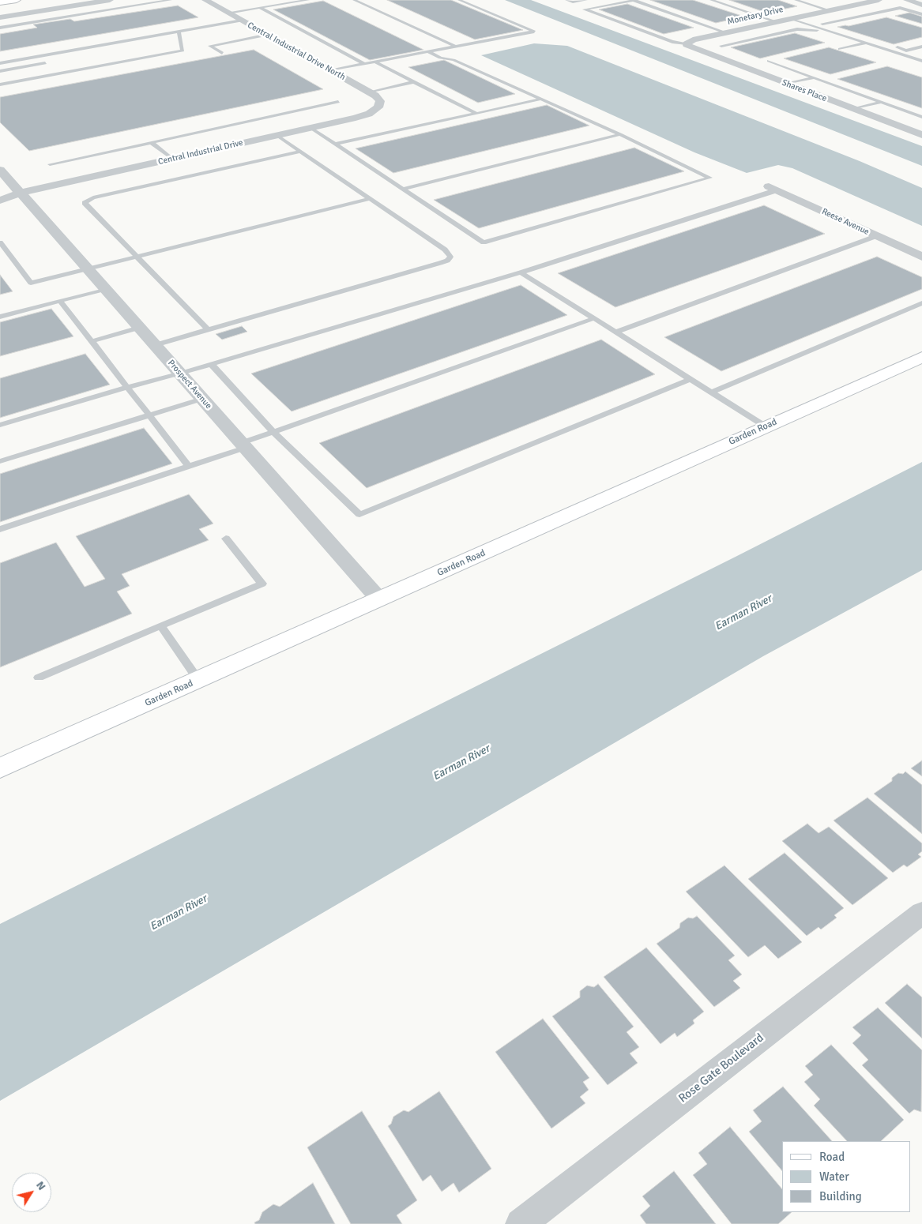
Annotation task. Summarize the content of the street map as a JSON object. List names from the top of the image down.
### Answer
{
  "streets": {
    "main road": ["Garden Road"],
    "street": [
      "Monetary Drive",
      "Central Industrial Drive North",
      "Shares Place",
      "Central Industrial Drive",
      "Reese Avenue",
      "Prospect Avenue",
      "Rose Gate Boulevard"
    ]
  },
  "crossings": [
    ["Monetary Drive", "Shares Place"],
    ["Central Industrial Drive North", "Central Industrial Drive"],
    ["Central Industrial Drive", "Prospect Avenue"],
    ["Prospect Avenue", "Garden Road"]
  ],
  "water": ["Earman River"],
  "legend": ["Road", "Water", "Building"],
  "north": "top right"
}
